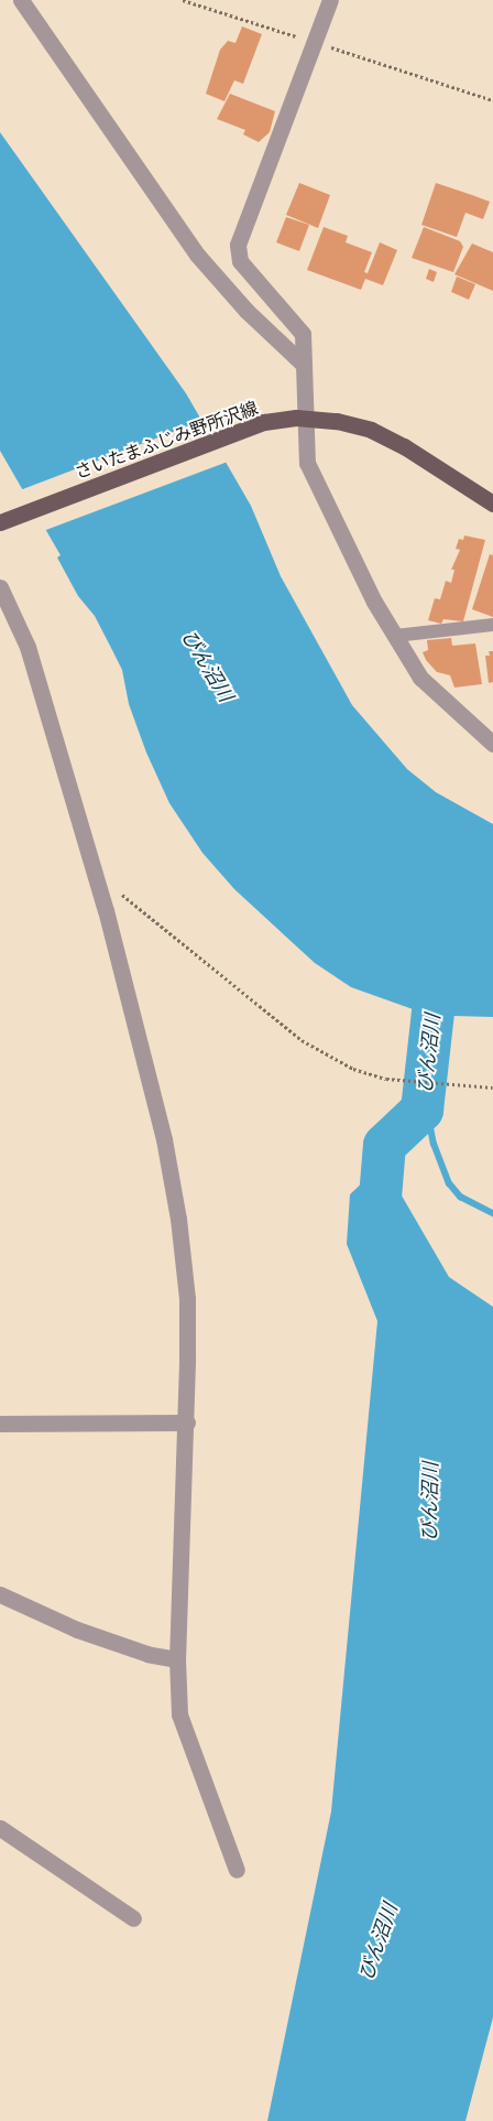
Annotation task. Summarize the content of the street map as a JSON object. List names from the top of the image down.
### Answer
{
  "streets": {
    "main road": ["さいたまふじみ野所沢線"]
  },
  "water": ["びん沼川"]
}
